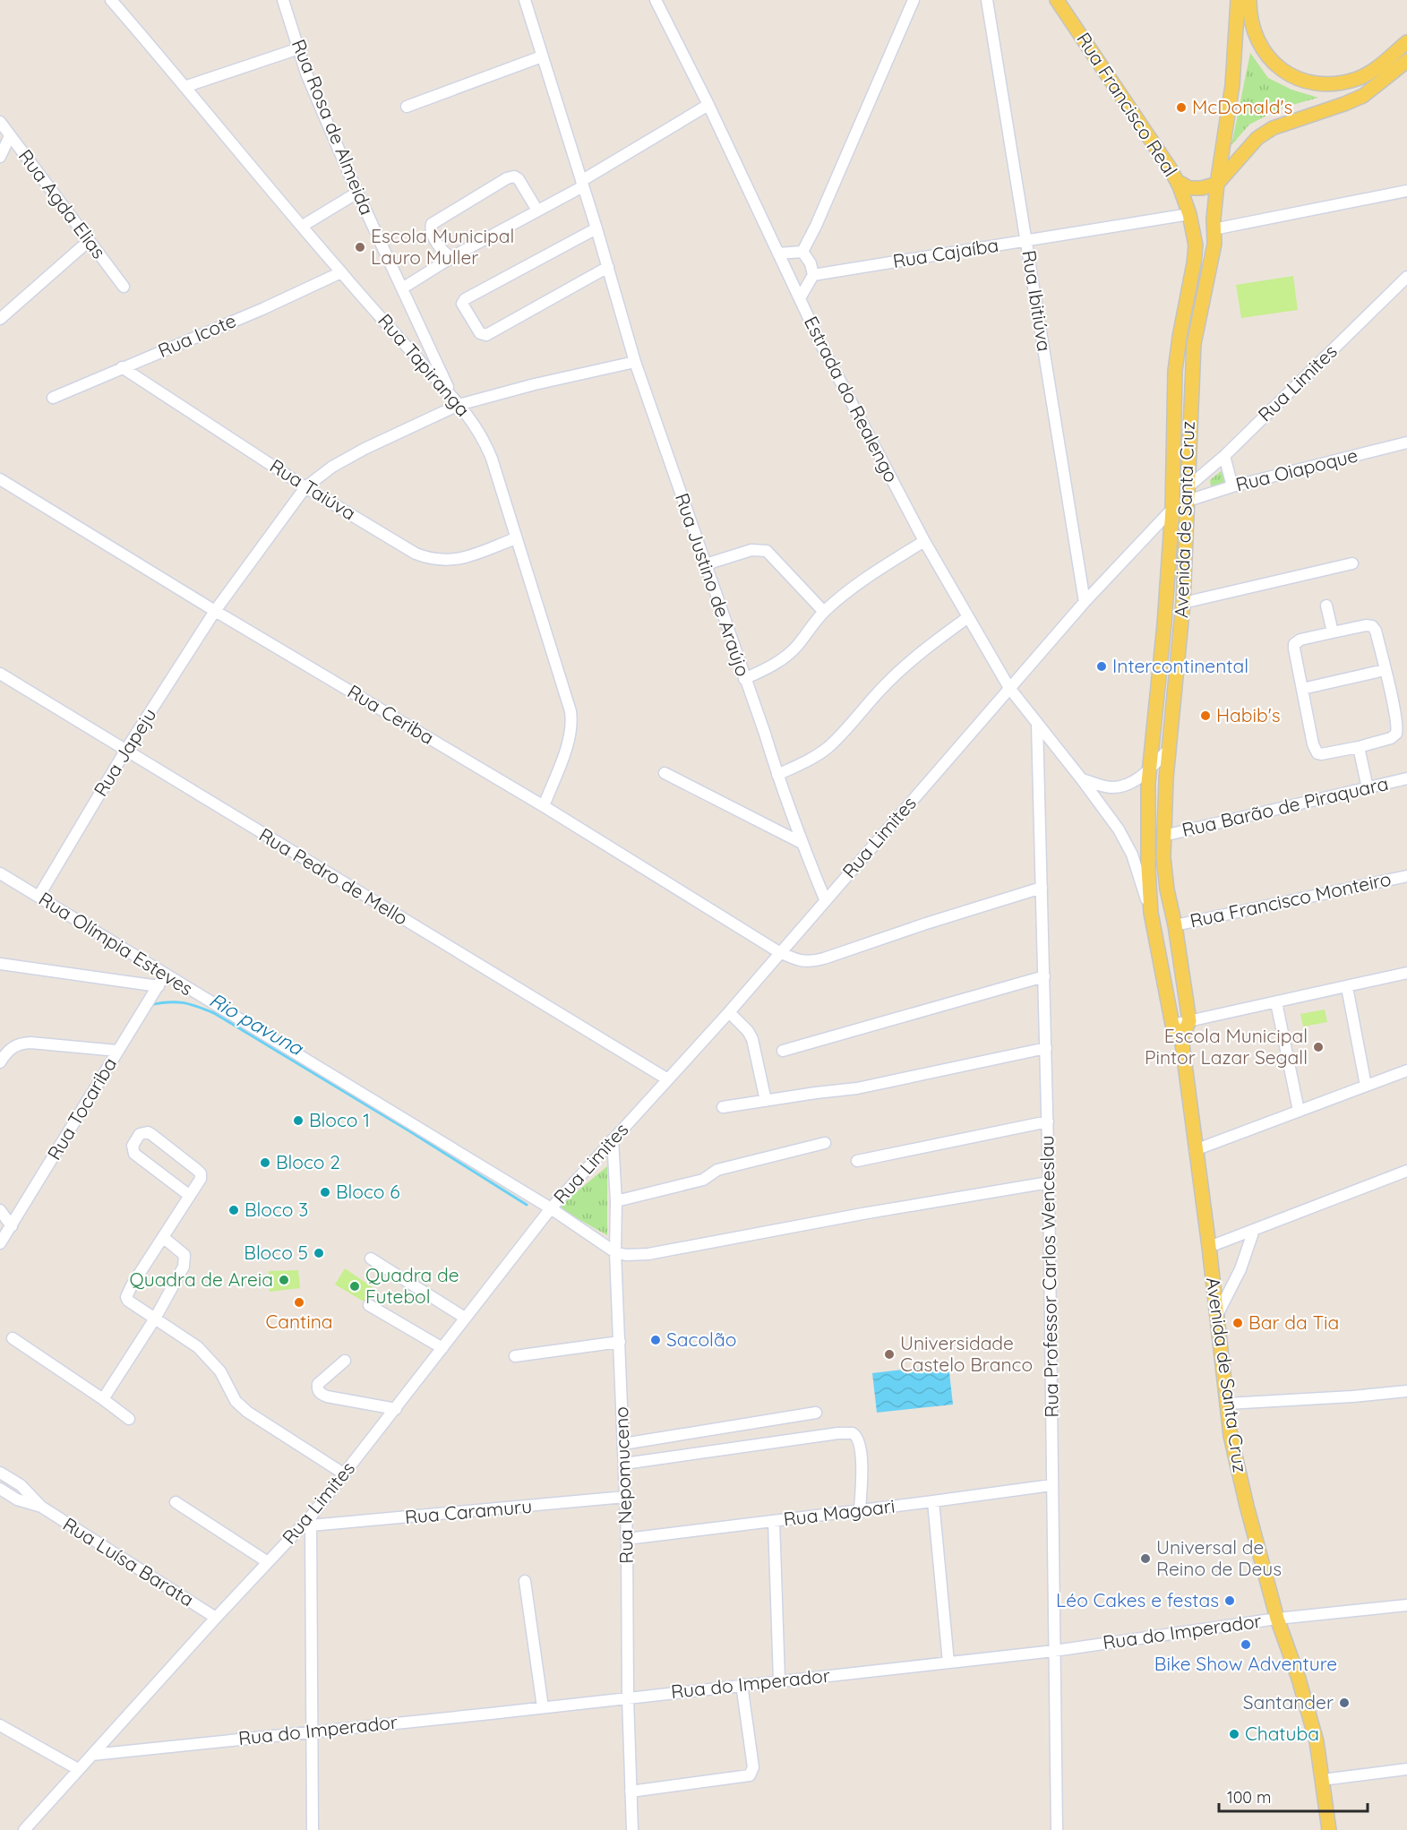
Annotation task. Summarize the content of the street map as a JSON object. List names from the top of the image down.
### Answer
{
  "streets": {
    "main road": ["Rua Francisco Real", "Avenida de Santa Cruz"],
    "street": [
      "Rua Rosa de Almeida",
      "Rua Agda Elias",
      "Rua Cajaíba",
      "Rua Ibitiúva",
      "Rua Icote",
      "Rua Tapiranga",
      "Rua Limites",
      "Estrada do Realengo",
      "Rua Oiapoque",
      "Rua Taiúva",
      "Rua Justino de Araújo",
      "Rua Ceriba",
      "Rua Japeju",
      "Rua Barão de Piraquara",
      "Rua Pedro de Mello",
      "Rua Francisco Monteiro",
      "Rua Olímpia Esteves",
      "Rua Tocariba",
      "Rua Professor Carlos Wenceslau",
      "Rua Nepomuceno",
      "Rua Caramuru",
      "Rua Magoari",
      "Rua Luísa Barata",
      "Rua do Imperador"
    ]
  },
  "crossings": [
    ["Rua Francisco Real", "Rua Cajaíba"],
    ["Rua Francisco Real", "Avenida de Santa Cruz"],
    ["Rua Rosa de Almeida", "Rua Tapiranga"],
    ["Rua Rosa de Almeida", "Rua Japeju"],
    ["Rua Cajaíba", "Rua Ibitiúva"],
    ["Rua Cajaíba", "Avenida de Santa Cruz"],
    ["Rua Ibitiúva", "Rua Limites"],
    ["Rua Icote", "Rua Tapiranga"],
    ["Rua Icote", "Rua Taiúva"],
    ["Rua Tapiranga", "Rua Taiúva"],
    ["Rua Tapiranga", "Rua Ceriba"],
    ["Rua Tapiranga", "Rua Japeju"],
    ["Rua Limites", "Estrada do Realengo"],
    ["Rua Limites", "Rua Oiapoque"],
    ["Rua Limites", "Avenida de Santa Cruz"],
    ["Rua Limites", "Rua Justino de Araújo"],
    ["Rua Limites", "Rua Ceriba"],
    ["Rua Limites", "Rua Pedro de Mello"],
    ["Rua Limites", "Rua Olímpia Esteves"],
    ["Rua Limites", "Rua Nepomuceno"],
    ["Rua Limites", "Rua Caramuru"],
    ["Rua Limites", "Rua Luísa Barata"],
    ["Rua Limites", "Rua do Imperador"],
    ["Estrada do Realengo", "Avenida de Santa Cruz"],
    ["Estrada do Realengo", "Rua Professor Carlos Wenceslau"],
    ["Rua Oiapoque", "Avenida de Santa Cruz"],
    ["Rua Taiúva", "Rua Japeju"],
    ["Avenida de Santa Cruz", "Rua Barão de Piraquara"],
    ["Avenida de Santa Cruz", "Rua Francisco Monteiro"],
    ["Avenida de Santa Cruz", "Rua do Imperador"],
    ["Rua Justino de Araújo", "Rua Japeju"],
    ["Rua Ceriba", "Rua Japeju"],
    ["Rua Ceriba", "Rua Professor Carlos Wenceslau"],
    ["Rua Japeju", "Rua Pedro de Mello"],
    ["Rua Japeju", "Rua Olímpia Esteves"],
    ["Rua Olímpia Esteves", "Rua Tocariba"],
    ["Rua Olímpia Esteves", "Rua Nepomuceno"],
    ["Rua Professor Carlos Wenceslau", "Rua Magoari"],
    ["Rua Professor Carlos Wenceslau", "Rua do Imperador"],
    ["Rua Nepomuceno", "Rua Caramuru"],
    ["Rua Nepomuceno", "Rua Magoari"],
    ["Rua Nepomuceno", "Rua do Imperador"]
  ],
  "water": ["Rio pavuna"],
  "places": [
    "McDonald's",
    "Escola Municipal Lauro Muller",
    "Intercontinental",
    "Habib's",
    "Escola Municipal Pintor Lazar Segall",
    "Bloco 1",
    "Bloco 2",
    "Bloco 6",
    "Bloco 3",
    "Bloco 5",
    "Quadra de Areia",
    "Quadra de Futebol",
    "Cantina",
    "Bar da Tia",
    "Sacolão",
    "Universidade Castelo Branco",
    "Universal de Reino de Deus",
    "Léo Cakes e festas",
    "Bike Show Adventure",
    "Santander",
    "Chatuba"
  ],
  "scale_bar": "100 m"
}
